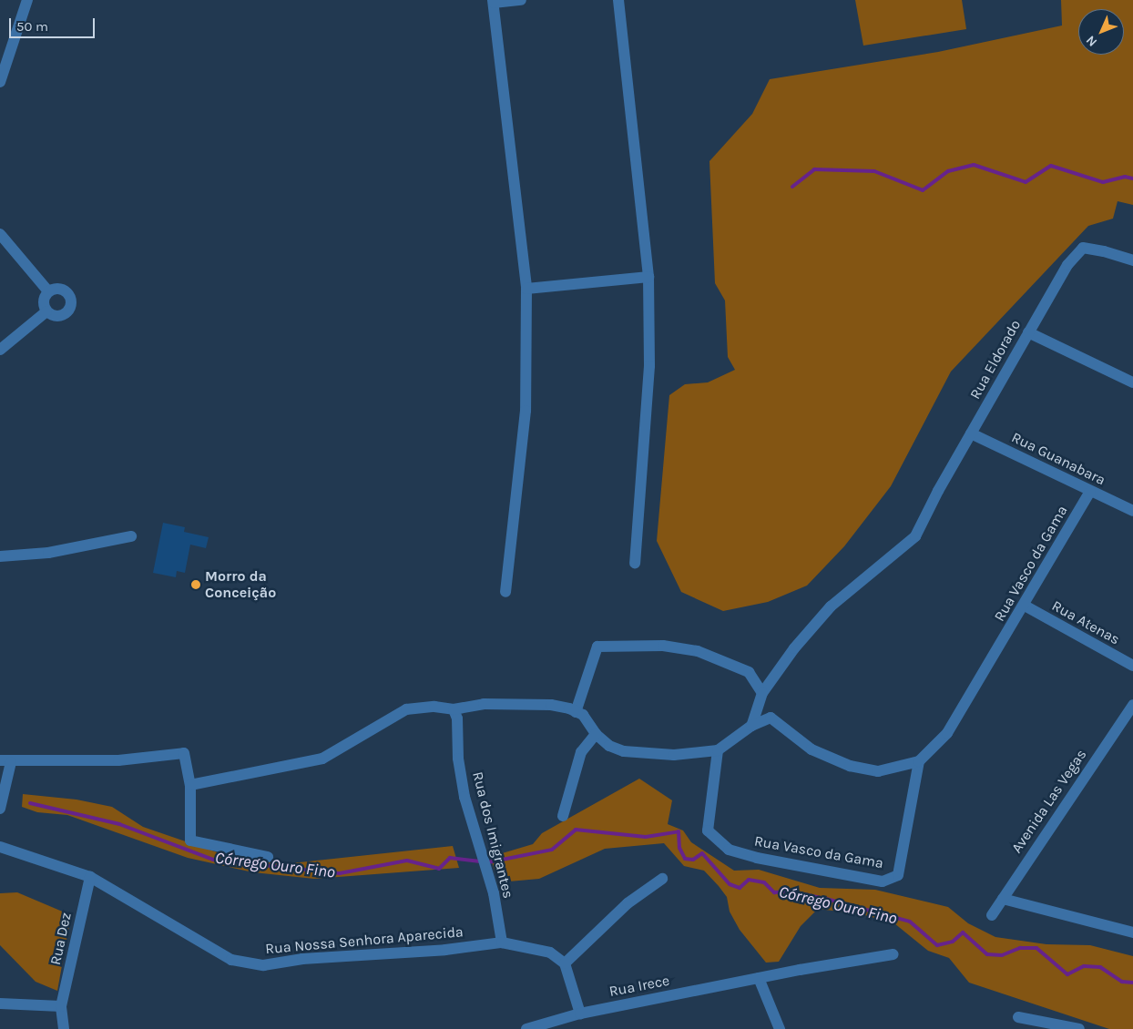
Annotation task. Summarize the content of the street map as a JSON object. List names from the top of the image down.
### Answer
{
  "streets": {
    "street": [
      "Rua Eldorado",
      "Rua Guanabara",
      "Rua Vasco da Gama",
      "Rua Atenas",
      "Avenida Las Vegas",
      "Rua dos Imigrantes",
      "Rua Dez",
      "Rua Nossa Senhora Aparecida",
      "Rua Irece"
    ]
  },
  "crossings": [
    ["Rua Eldorado", "Rua Guanabara"],
    ["Rua Guanabara", "Rua Vasco da Gama"],
    ["Rua Vasco da Gama", "Rua Atenas"],
    ["Rua dos Imigrantes", "Rua Nossa Senhora Aparecida"],
    ["Rua Dez", "Rua Nossa Senhora Aparecida"]
  ],
  "water": ["Córrego Ouro Fino"],
  "places": ["Morro da Conceição"],
  "scale_bar": "50 m",
  "north": "bottom left"
}
